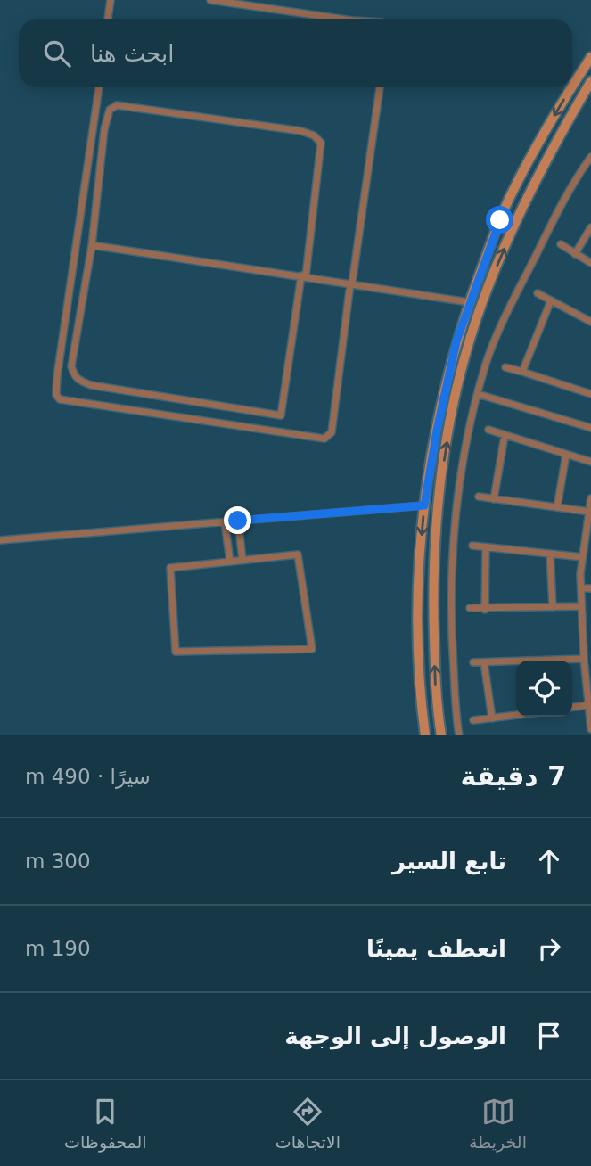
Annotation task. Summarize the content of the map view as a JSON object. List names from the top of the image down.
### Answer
{
  "page": {
    "search": "ابحث هنا",
    "heading": ["7 دقيقة", "سيرًا · 490 m"],
    "list": [
      ["تابع السير", "300 m"],
      ["انعطف يمينًا", "190 m"],
      "الوصول إلى الوجهة"
    ],
    "nav": ["الخريطة", "الاتجاهات", "المحفوظات"]
  }
}
